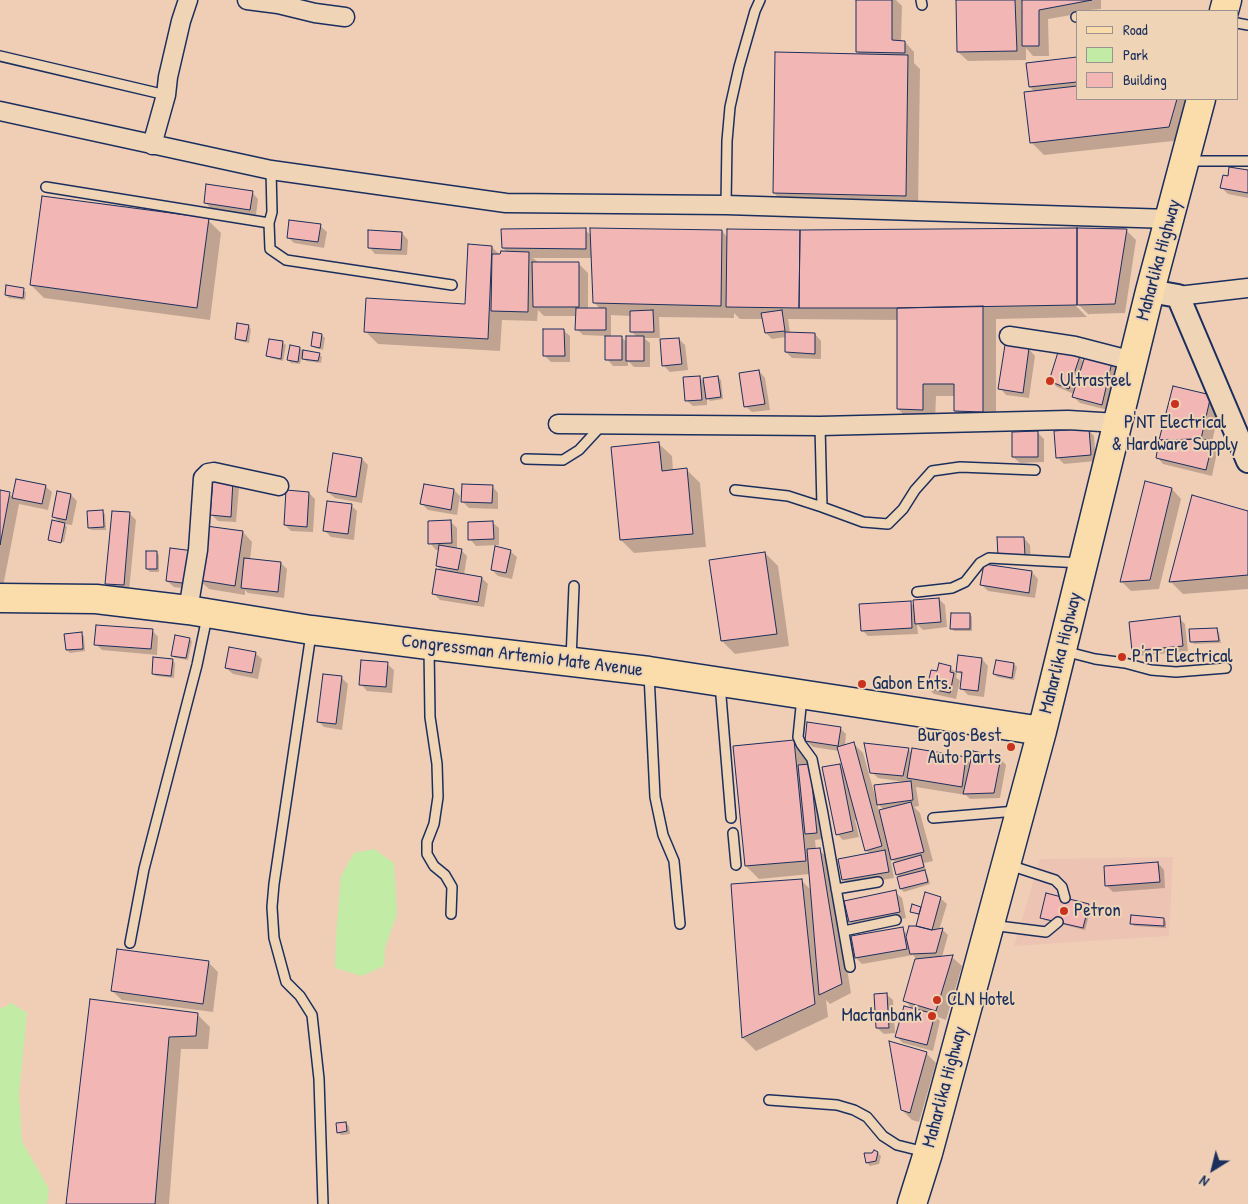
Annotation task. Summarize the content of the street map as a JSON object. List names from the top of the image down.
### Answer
{
  "streets": {
    "main road": ["Maharlika Highway", "Congressman Artemio Mate Avenue"]
  },
  "crossings": [
    ["Maharlika Highway", "Congressman Artemio Mate Avenue"]
  ],
  "places": [
    "Ultrasteel",
    "P'NT Electrical & Hardware Supply",
    "P'nT Electrical",
    "Gabon Ents.",
    "Burgos Best Auto Parts",
    "Petron",
    "CLN Hotel",
    "Mactanbank"
  ],
  "legend": ["Road", "Park", "Building"],
  "north": "bottom left"
}
